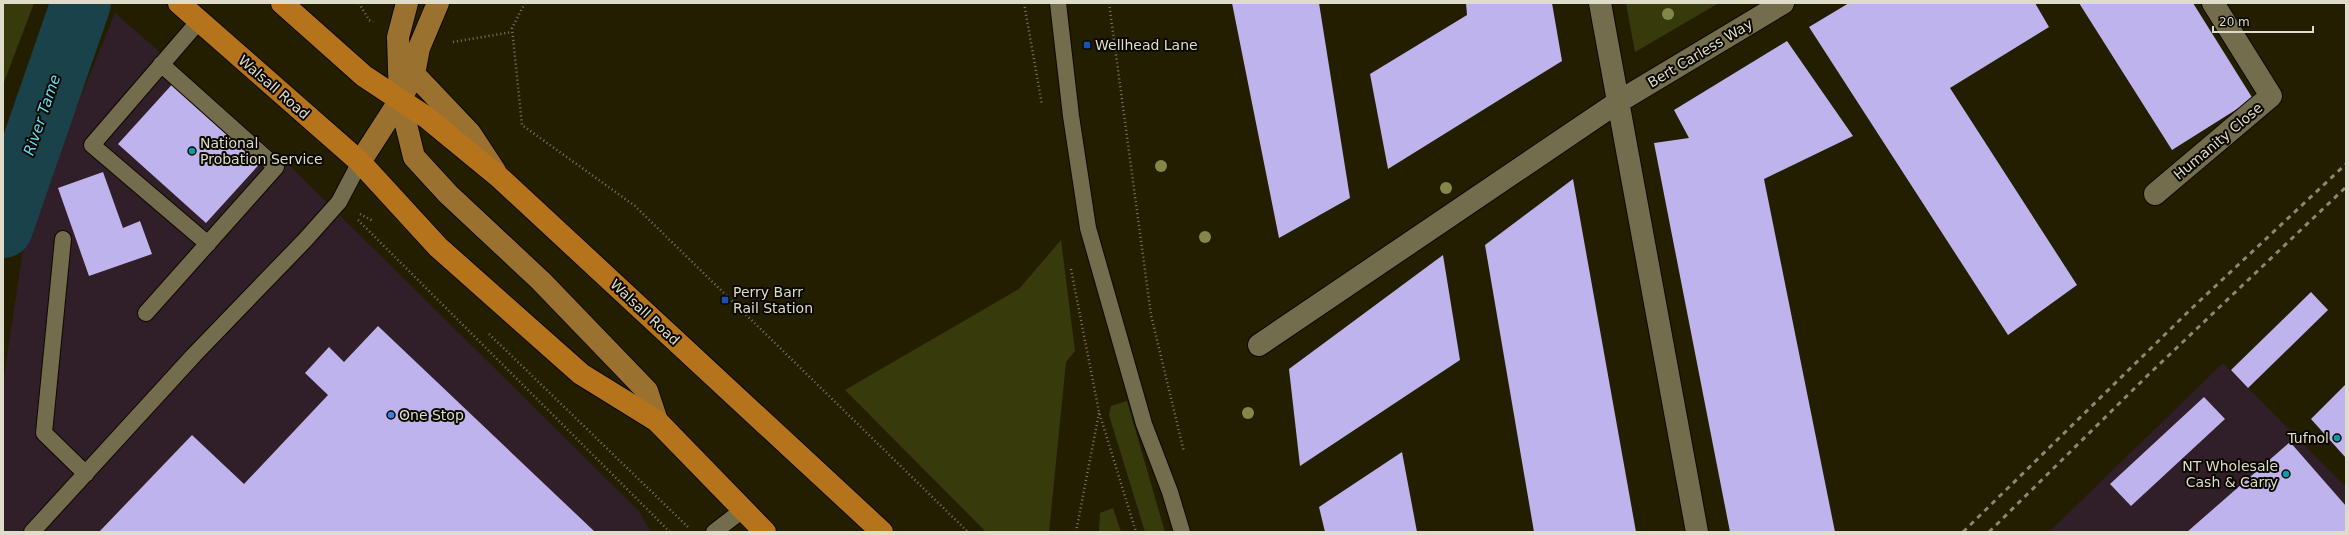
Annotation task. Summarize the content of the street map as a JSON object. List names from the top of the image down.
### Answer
{
  "streets": {
    "highway": ["Walsall Road"],
    "street": ["Bert Carless Way", "Humanity Close"]
  },
  "water": ["River Tame"],
  "places": {
    "transit": ["Wellhead Lane", "Perry Barr Rail Station"],
    "other": [
      "National Probation Service",
      "One Stop",
      "Tufnol",
      "NT Wholesale Cash & Carry"
    ]
  },
  "scale_bar": "20 m"
}
